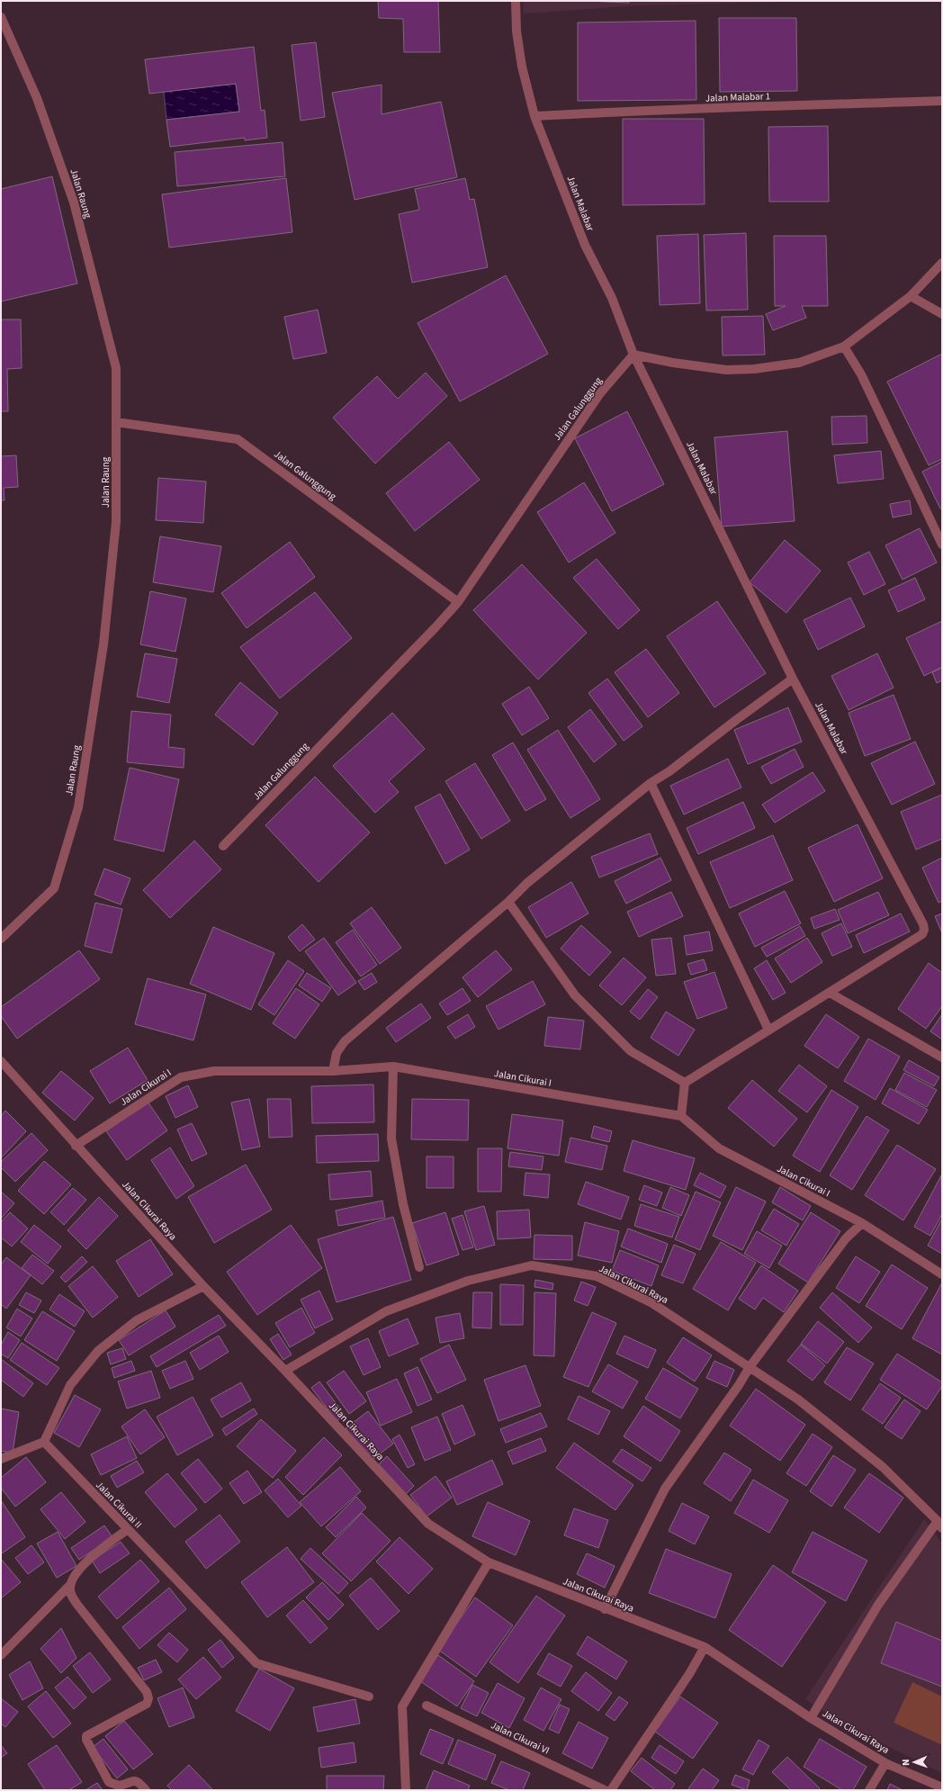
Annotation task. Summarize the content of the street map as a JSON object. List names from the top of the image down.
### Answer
{
  "streets": {
    "street": [
      "Jalan Malabar 1",
      "Jalan Raung",
      "Jalan Malabar",
      "Jalan Galunggung",
      "Jalan Cikurai I",
      "Jalan Cikurai Raya",
      "Jalan Cikurai II",
      "Jalan Cikurai VI"
    ]
  },
  "crossings": [
    ["Jalan Malabar 1", "Jalan Malabar"],
    ["Jalan Raung", "Jalan Galunggung"],
    ["Jalan Malabar", "Jalan Galunggung"],
    ["Jalan Cikurai I", "Jalan Cikurai Raya"]
  ],
  "north": "left"
}
